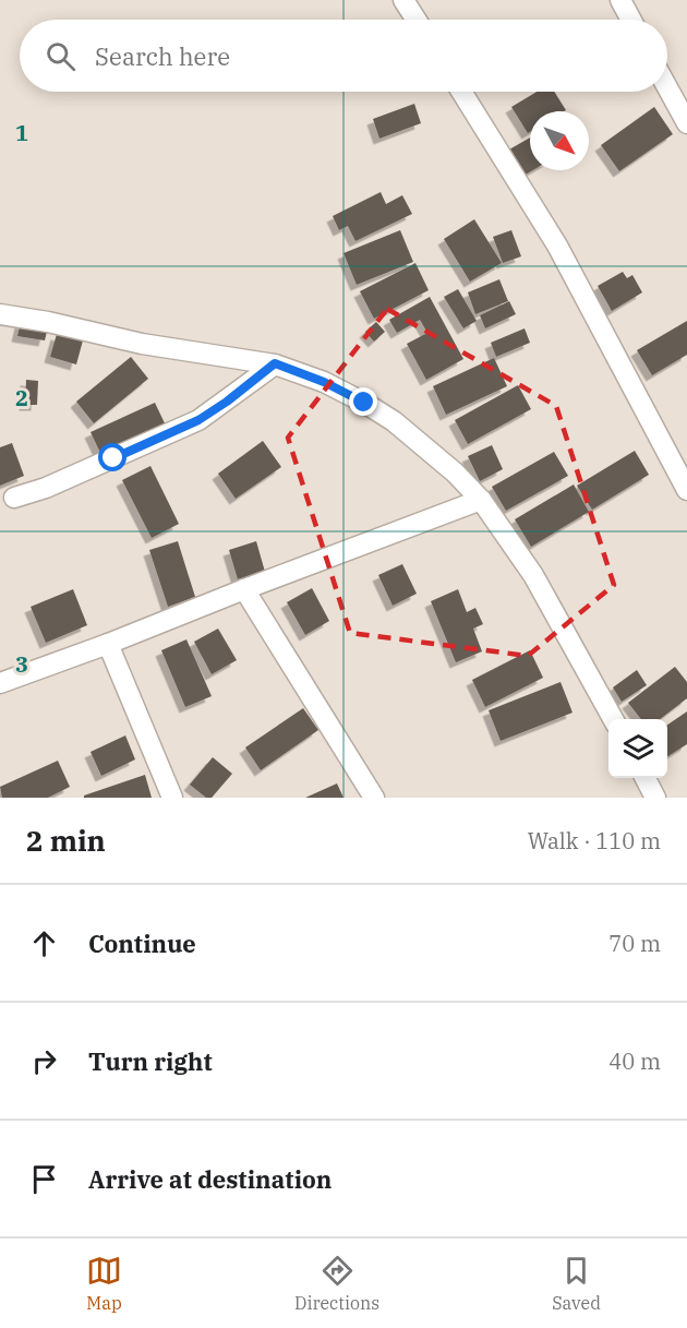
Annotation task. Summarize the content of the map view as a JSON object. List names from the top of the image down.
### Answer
{
  "north": "bottom right",
  "page": {
    "search": "Search here",
    "heading": ["2 min", "Walk · 110 m"],
    "list": [
      ["Continue", "70 m"],
      ["Turn right", "40 m"],
      "Arrive at destination"
    ],
    "nav": ["Map", "Directions", "Saved"]
  },
  "grid": {
    "rows": ["1", "2", "3"]
  }
}
